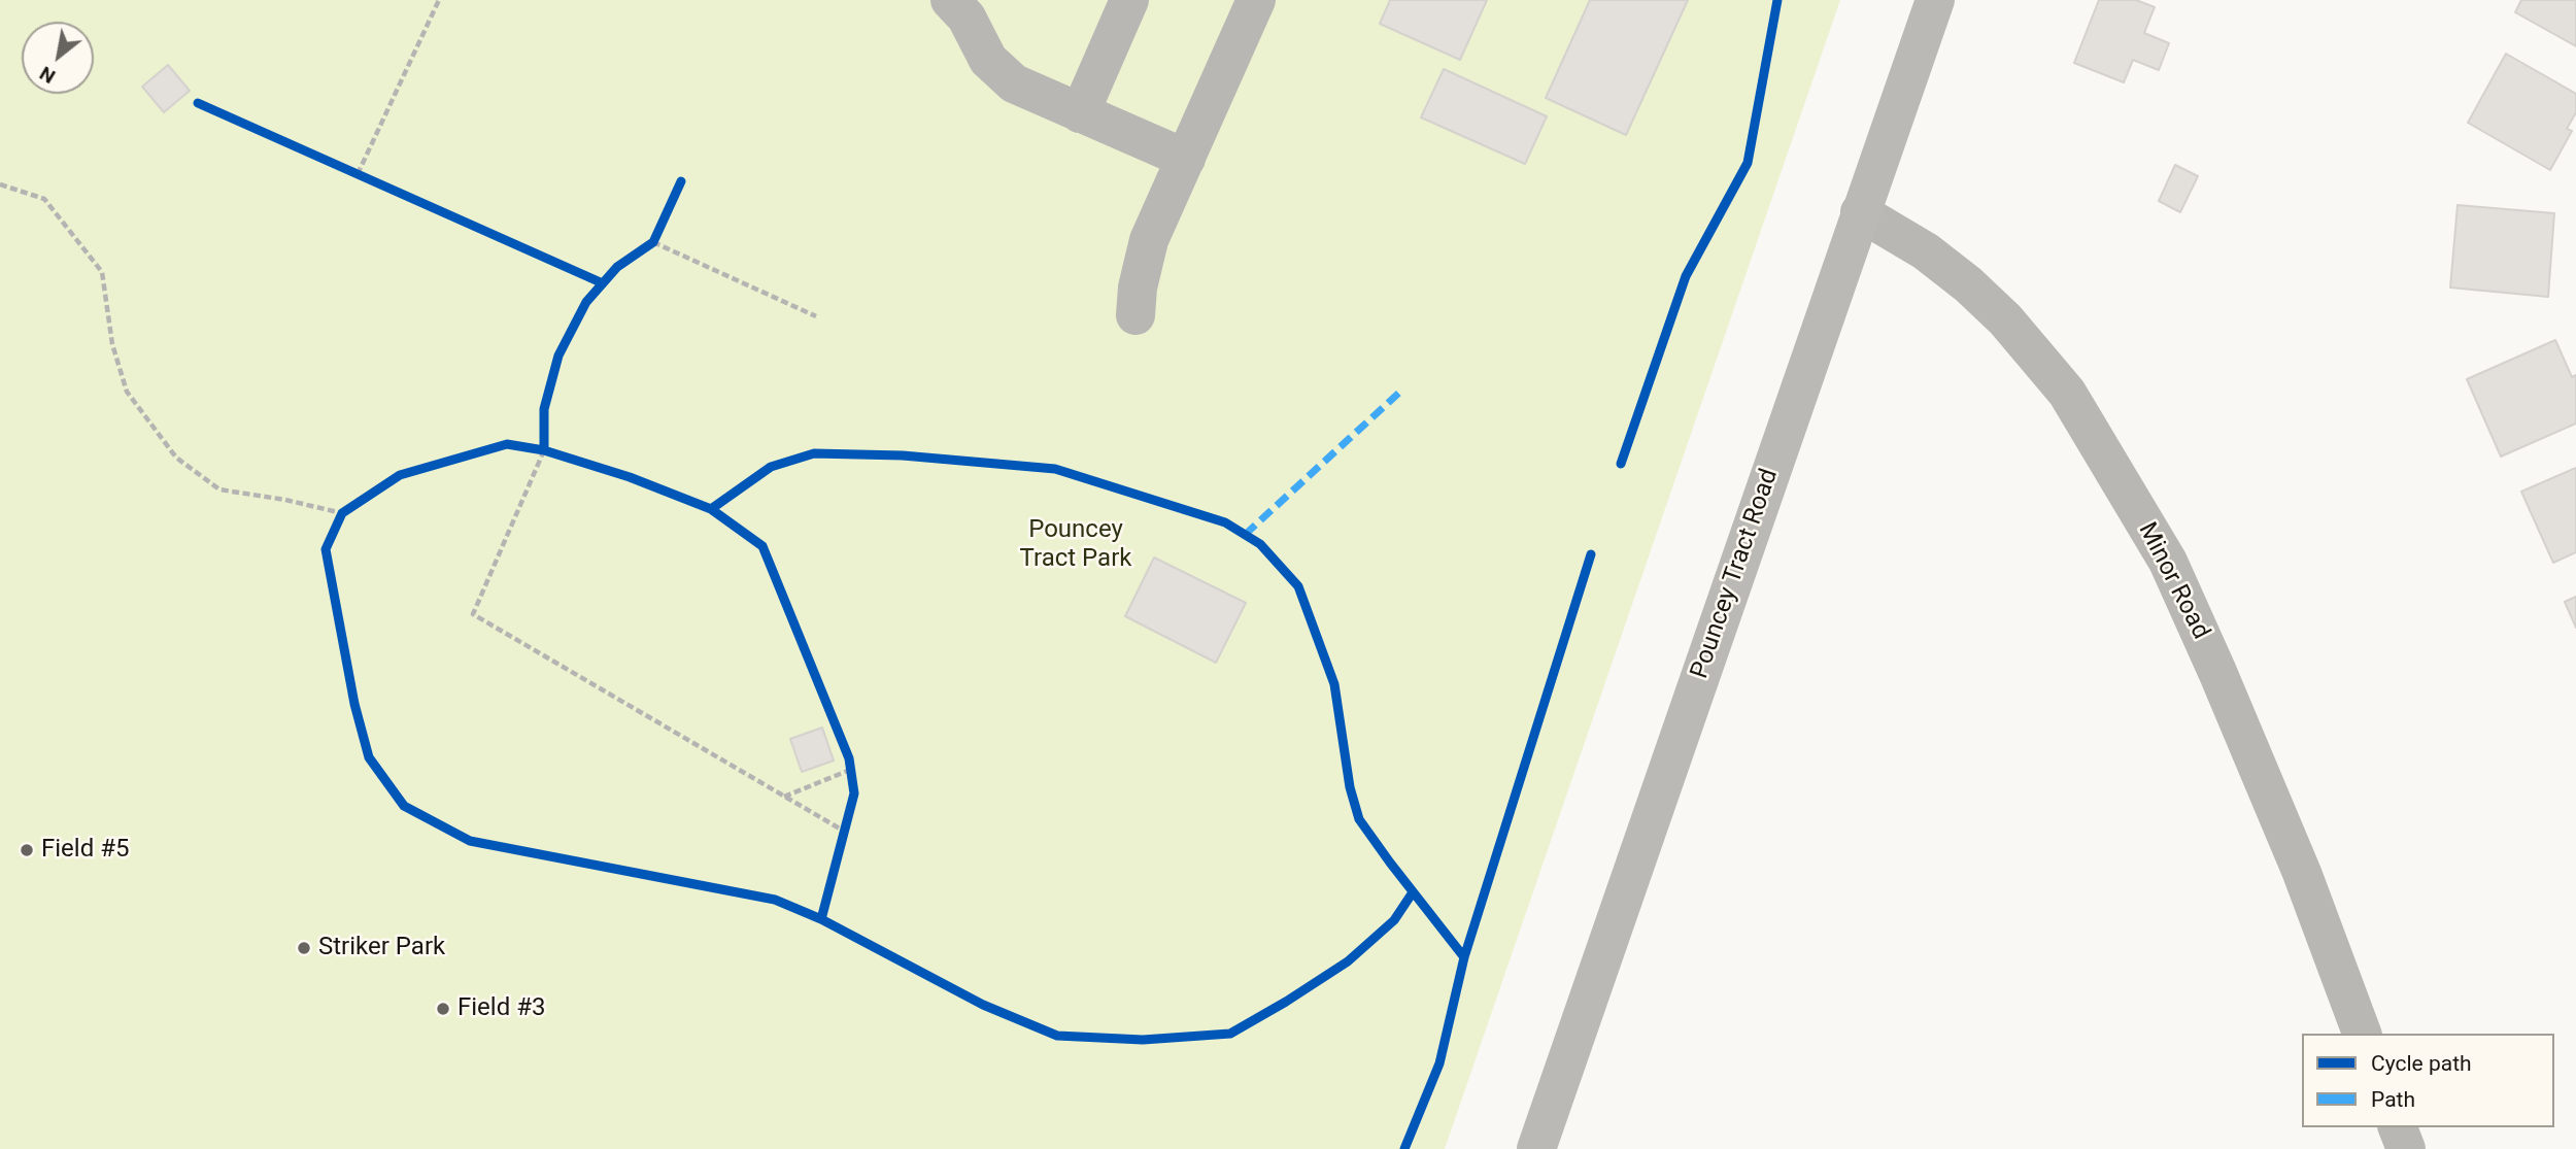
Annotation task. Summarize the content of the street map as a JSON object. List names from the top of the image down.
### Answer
{
  "streets": {
    "main road": ["Pouncey Tract Road"],
    "street": ["Minor Road"]
  },
  "crossings": [
    ["Pouncey Tract Road", "Minor Road"]
  ],
  "parks": ["Pouncey Tract Park"],
  "places": ["Field #5", "Striker Park", "Field #3"],
  "legend": ["Cycle path", "Path"],
  "north": "bottom left"
}
